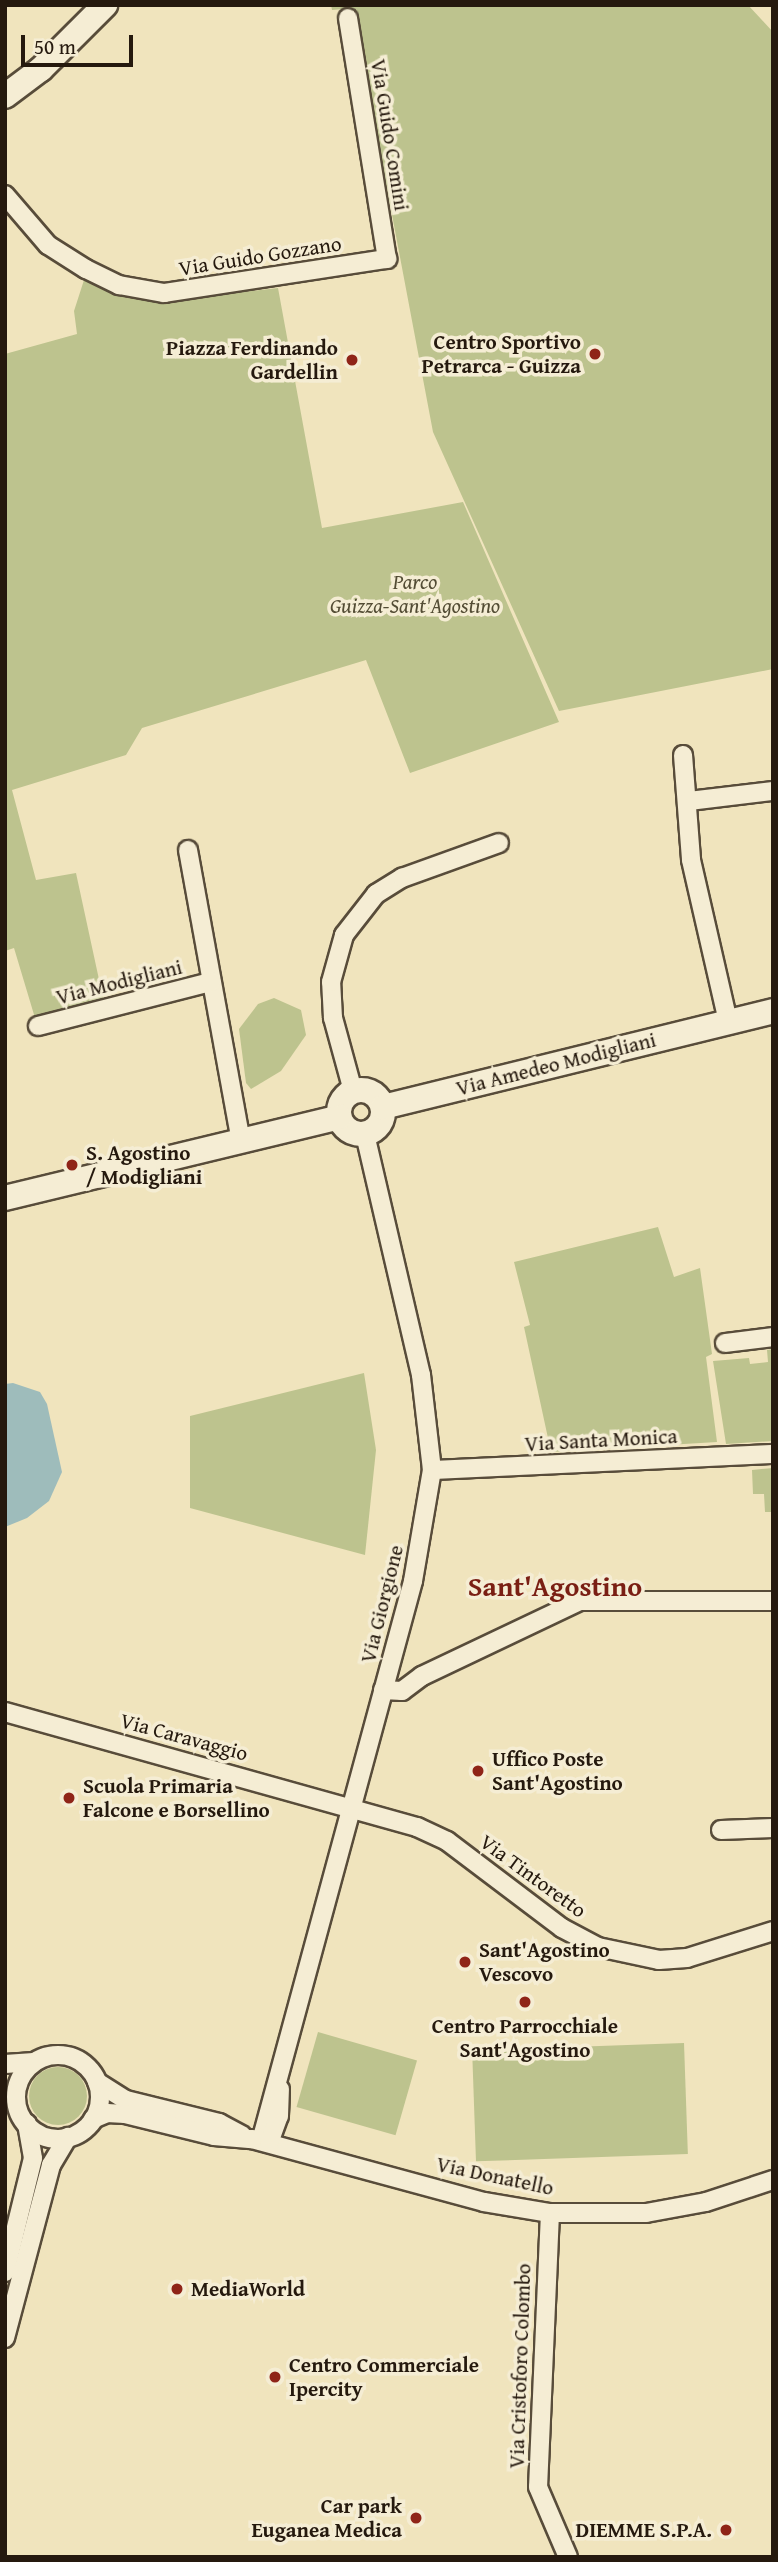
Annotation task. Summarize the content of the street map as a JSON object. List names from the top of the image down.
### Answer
{
  "streets": {
    "street": [
      "Via Guido Comini",
      "Via Guido Gozzano",
      "Via Modigliani",
      "Via Amedeo Modigliani",
      "Via Santa Monica",
      "Via Giorgione",
      "Via Caravaggio",
      "Via Tintoretto",
      "Via Donatello",
      "Via Cristoforo Colombo"
    ]
  },
  "crossings": [
    ["Via Guido Comini", "Via Guido Gozzano"],
    ["Via Amedeo Modigliani", "Via Giorgione"],
    ["Via Santa Monica", "Via Giorgione"],
    ["Via Giorgione", "Via Caravaggio"],
    ["Via Giorgione", "Via Tintoretto"],
    ["Via Giorgione", "Via Donatello"],
    ["Via Caravaggio", "Via Tintoretto"],
    ["Via Donatello", "Via Cristoforo Colombo"]
  ],
  "districts": ["Sant'Agostino"],
  "parks": ["Parco Guizza-Sant'Agostino"],
  "places": [
    "Centro Sportivo Petrarca - Guizza",
    "Piazza Ferdinando Gardellin",
    "S. Agostino / Modigliani",
    "Uffico Poste Sant'Agostino",
    "Scuola Primaria Falcone e Borsellino",
    "Sant'Agostino Vescovo",
    "Centro Parrocchiale Sant'Agostino",
    "MediaWorld",
    "Centro Commerciale Ipercity",
    "Car park Euganea Medica",
    "DIEMME S.P.A."
  ],
  "scale_bar": "50 m"
}
